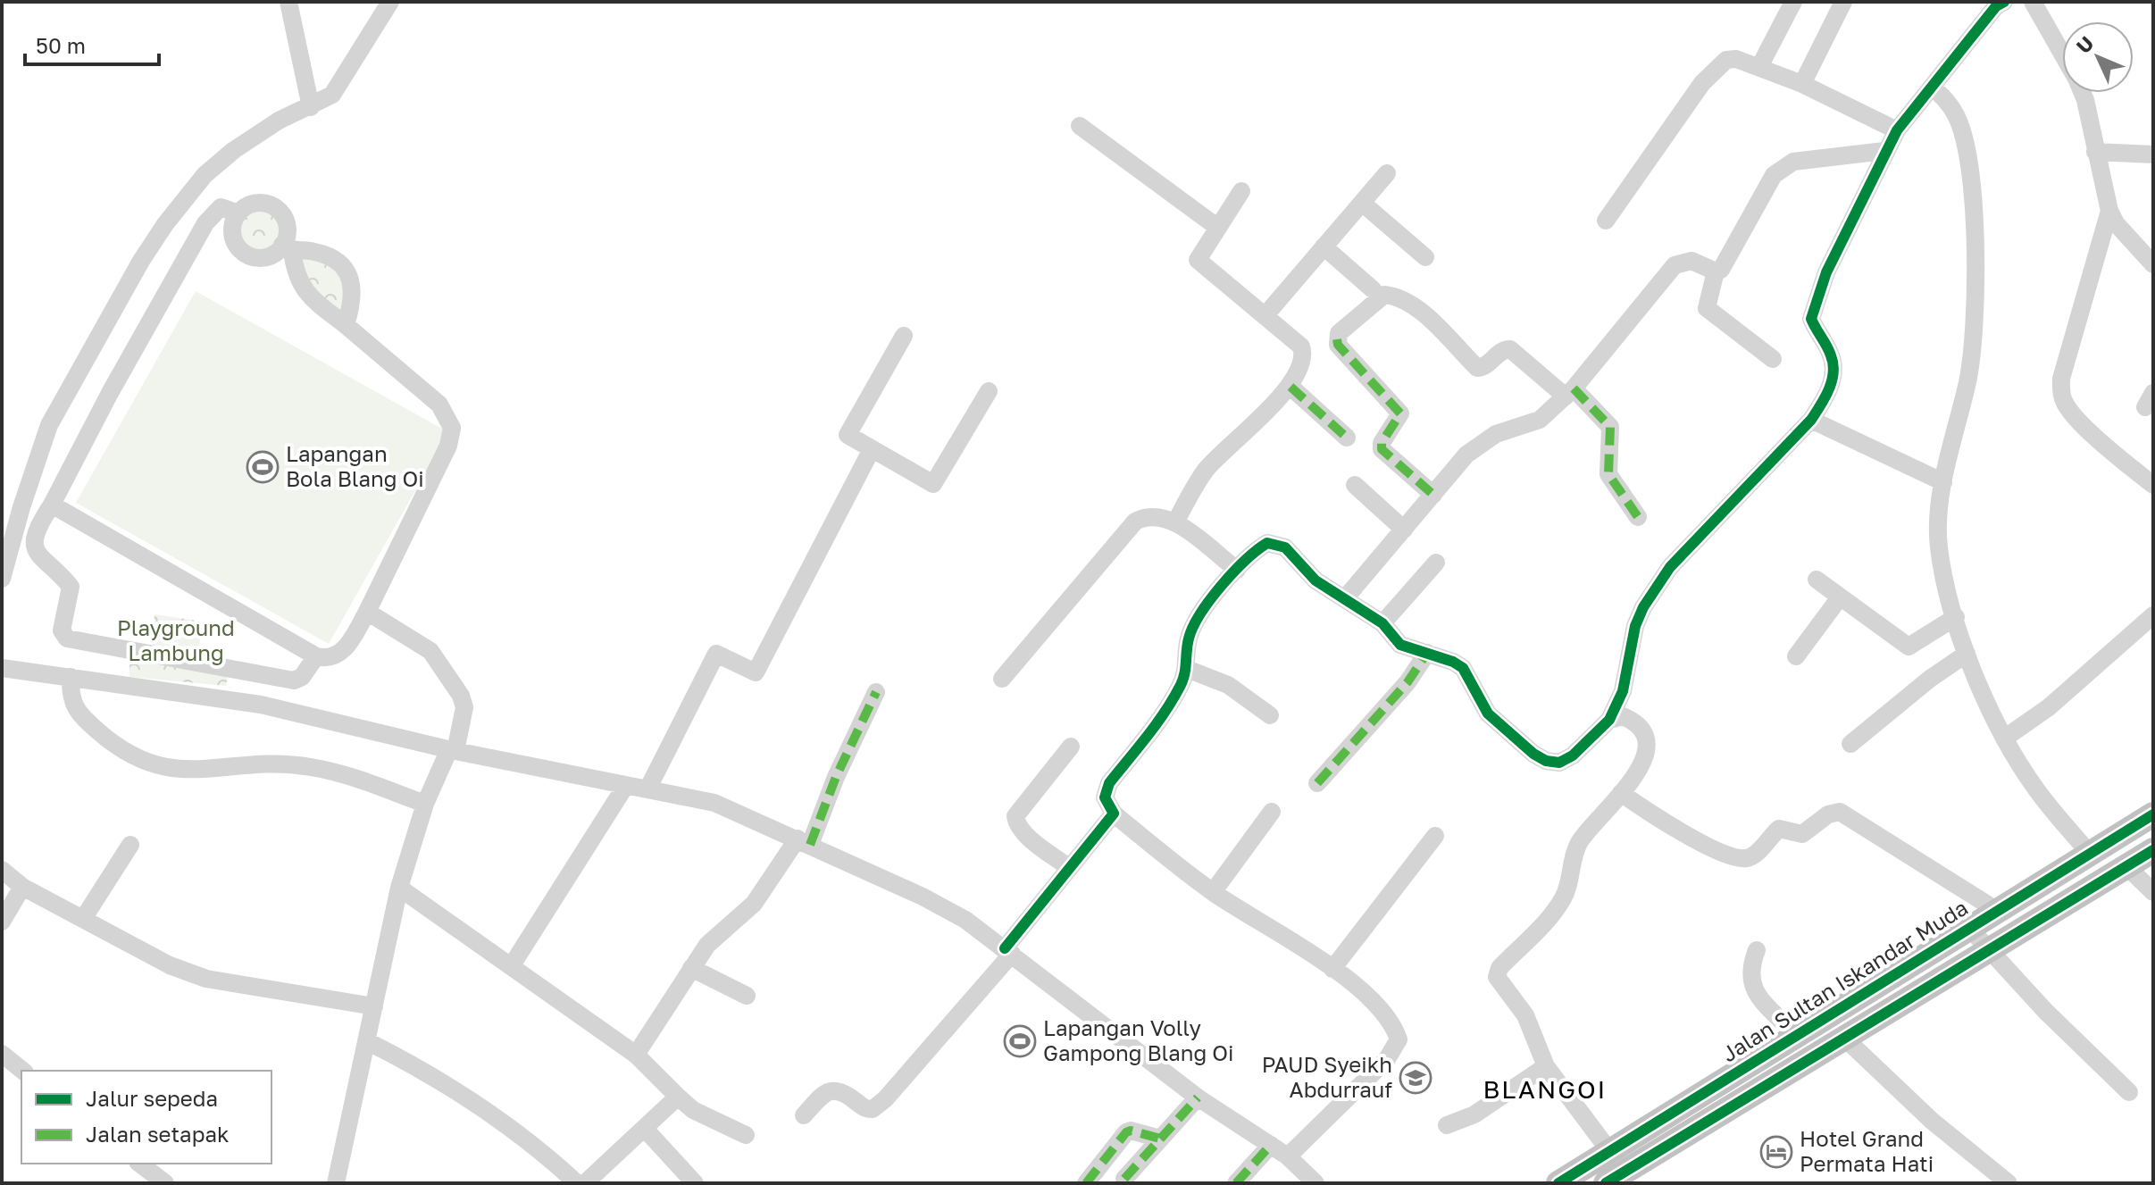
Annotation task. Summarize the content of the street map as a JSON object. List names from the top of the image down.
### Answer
{
  "streets": {
    "highway": ["Jalan Sultan Iskandar Muda"]
  },
  "districts": ["BLANGOI"],
  "parks": ["Playground Lambung"],
  "places": {
    "sports": ["Lapangan Bola Blang Oi", "Lapangan Volly Gampong Blang Oi"],
    "school or university": ["PAUD Syeikh Abdurrauf"],
    "hotel": ["Hotel Grand Permata Hati"]
  },
  "legend": ["Jalur sepeda", "Jalan setapak"],
  "scale_bar": "50 m",
  "north": "top left"
}
